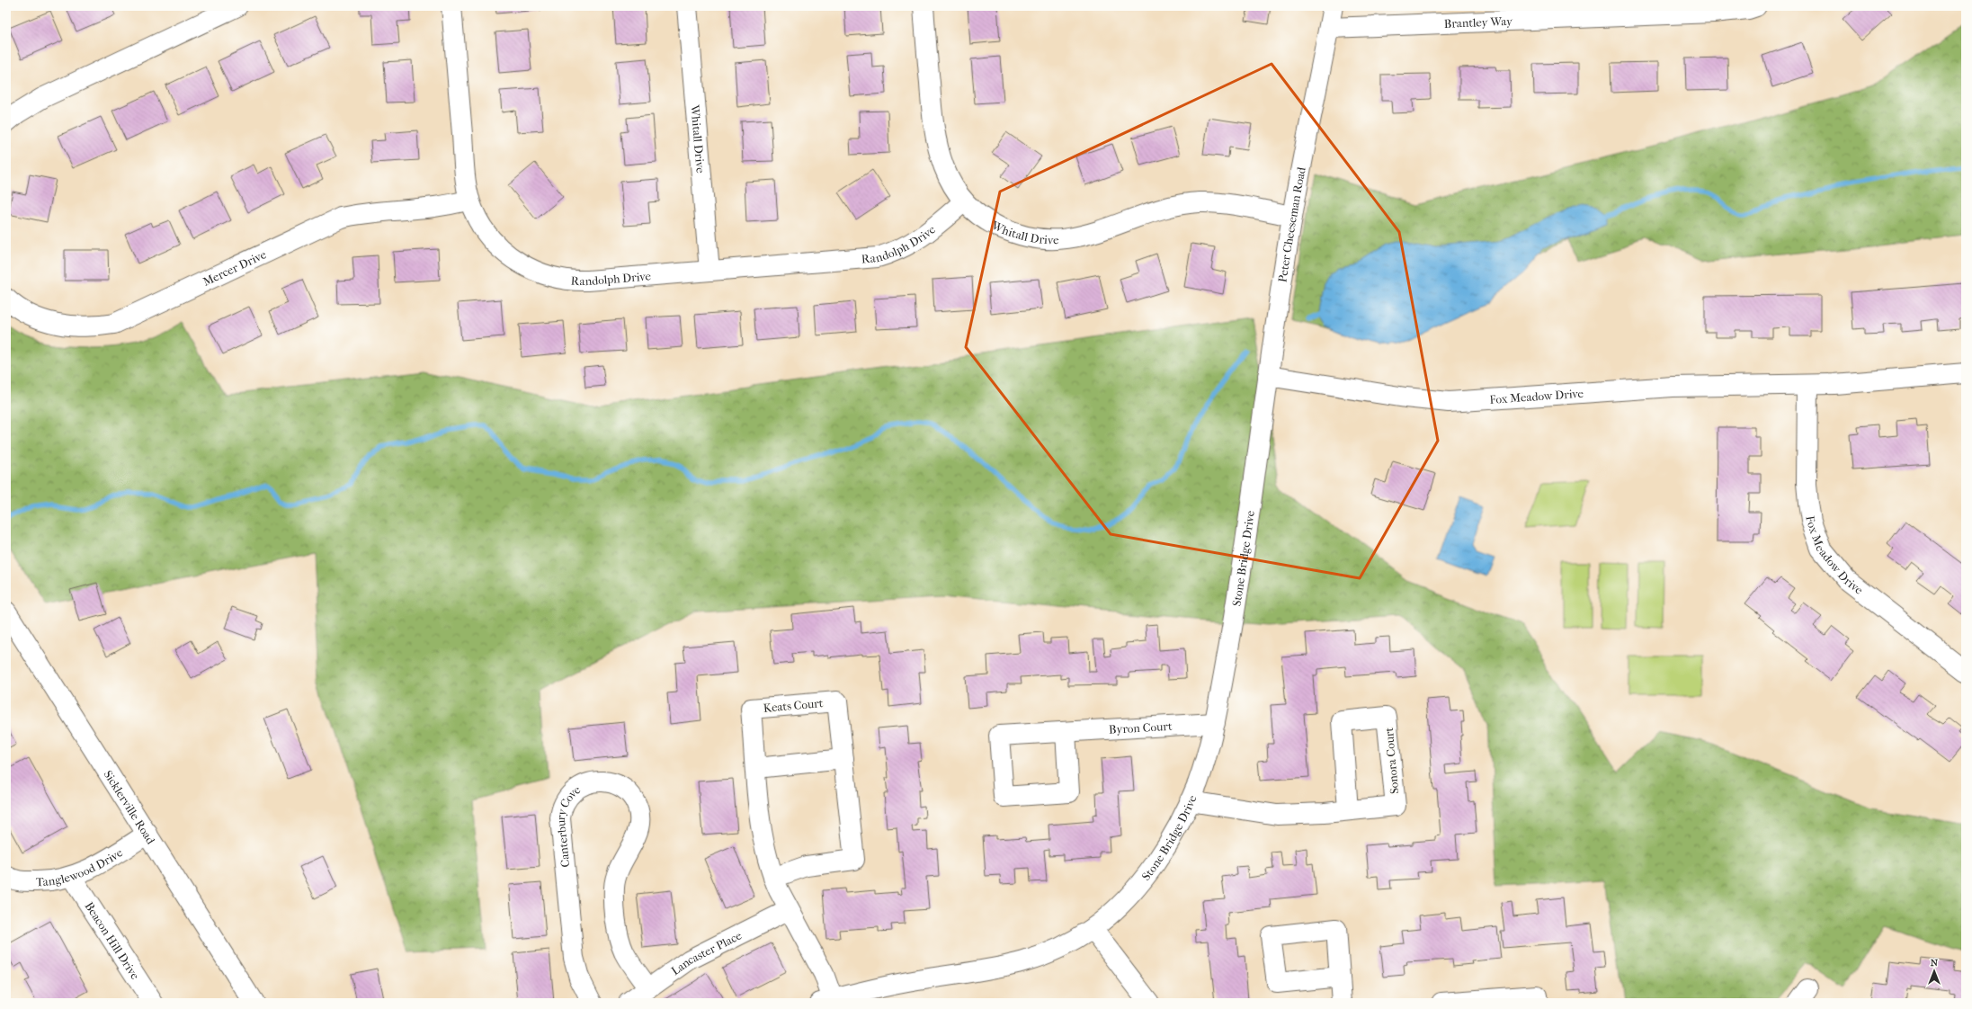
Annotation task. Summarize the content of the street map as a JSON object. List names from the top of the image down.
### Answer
{
  "streets": {
    "street": [
      "Brantley Way",
      "Whitall Drive",
      "Peter Cheeseman Road",
      "Randolph Drive",
      "Mercer Drive",
      "Fox Meadow Drive",
      "Stone Bridge Drive",
      "Keats Court",
      "Byron Court",
      "Sonora Court",
      "Sicklerville Road",
      "Canterbury Cove",
      "Tanglewood Drive",
      "Beacon Hill Drive",
      "Lancaster Place"
    ]
  },
  "crossings": [
    ["Brantley Way", "Peter Cheeseman Road"],
    ["Whitall Drive", "Peter Cheeseman Road"],
    ["Whitall Drive", "Randolph Drive"],
    ["Peter Cheeseman Road", "Fox Meadow Drive"],
    ["Peter Cheeseman Road", "Stone Bridge Drive"],
    ["Randolph Drive", "Mercer Drive"],
    ["Stone Bridge Drive", "Keats Court"],
    ["Stone Bridge Drive", "Byron Court"],
    ["Stone Bridge Drive", "Sonora Court"],
    ["Keats Court", "Lancaster Place"],
    ["Sicklerville Road", "Tanglewood Drive"],
    ["Canterbury Cove", "Lancaster Place"],
    ["Tanglewood Drive", "Beacon Hill Drive"]
  ],
  "north": "top"
}
